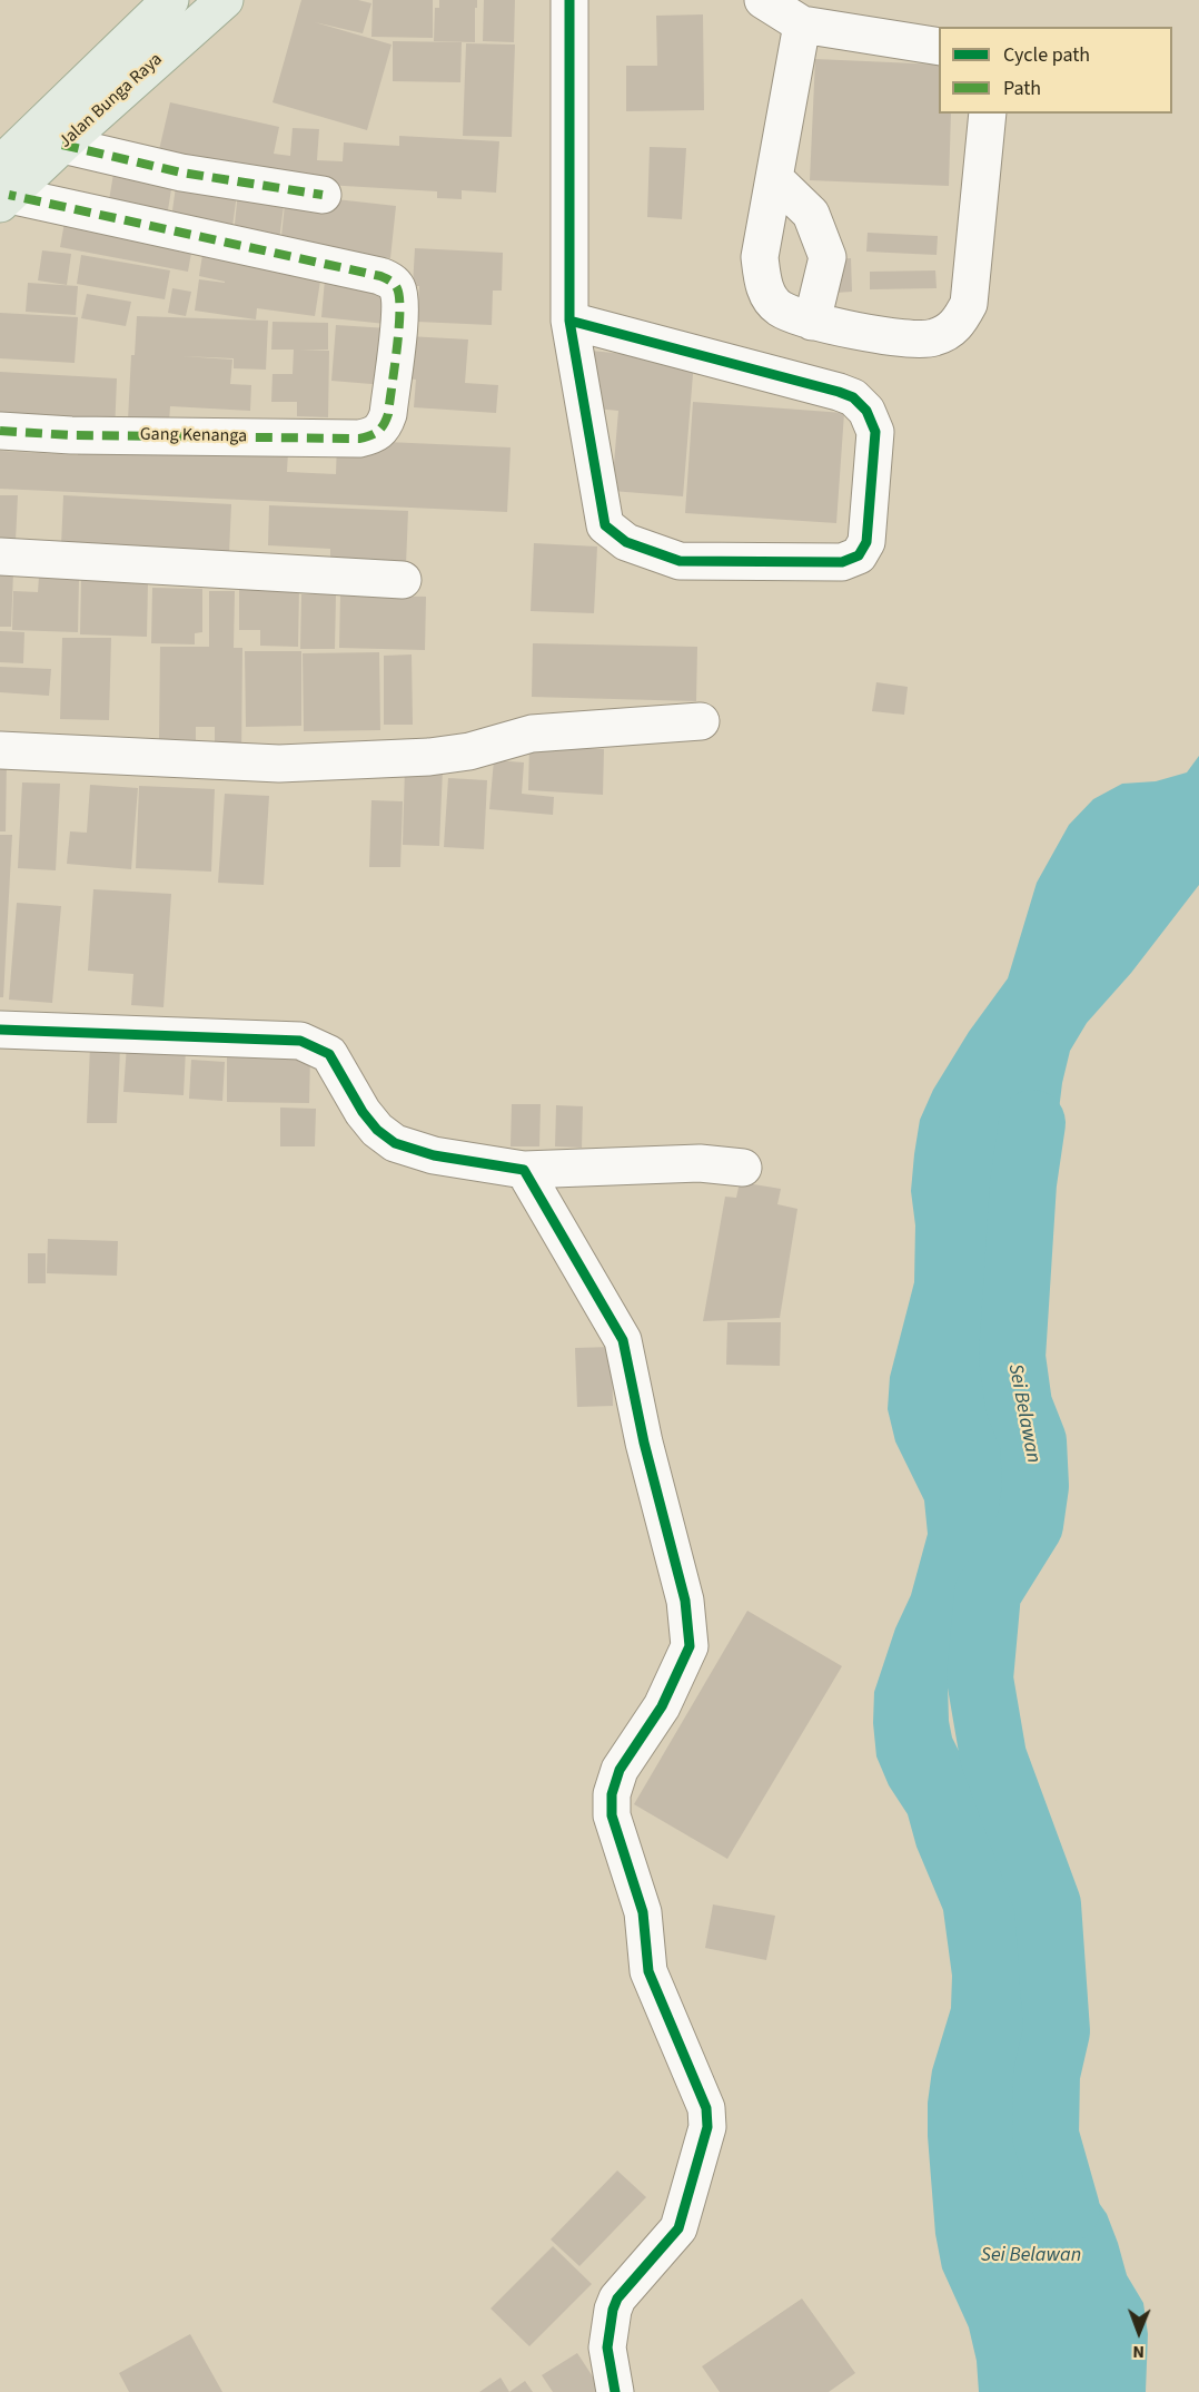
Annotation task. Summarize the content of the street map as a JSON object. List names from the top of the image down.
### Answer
{
  "streets": {
    "main road": ["Jalan Bunga Raya"],
    "street": ["Gang Kenanga"]
  },
  "crossings": [
    ["Jalan Bunga Raya", "Gang Kenanga"]
  ],
  "water": ["Sei Belawan"],
  "legend": ["Cycle path", "Path"],
  "north": "bottom"
}
